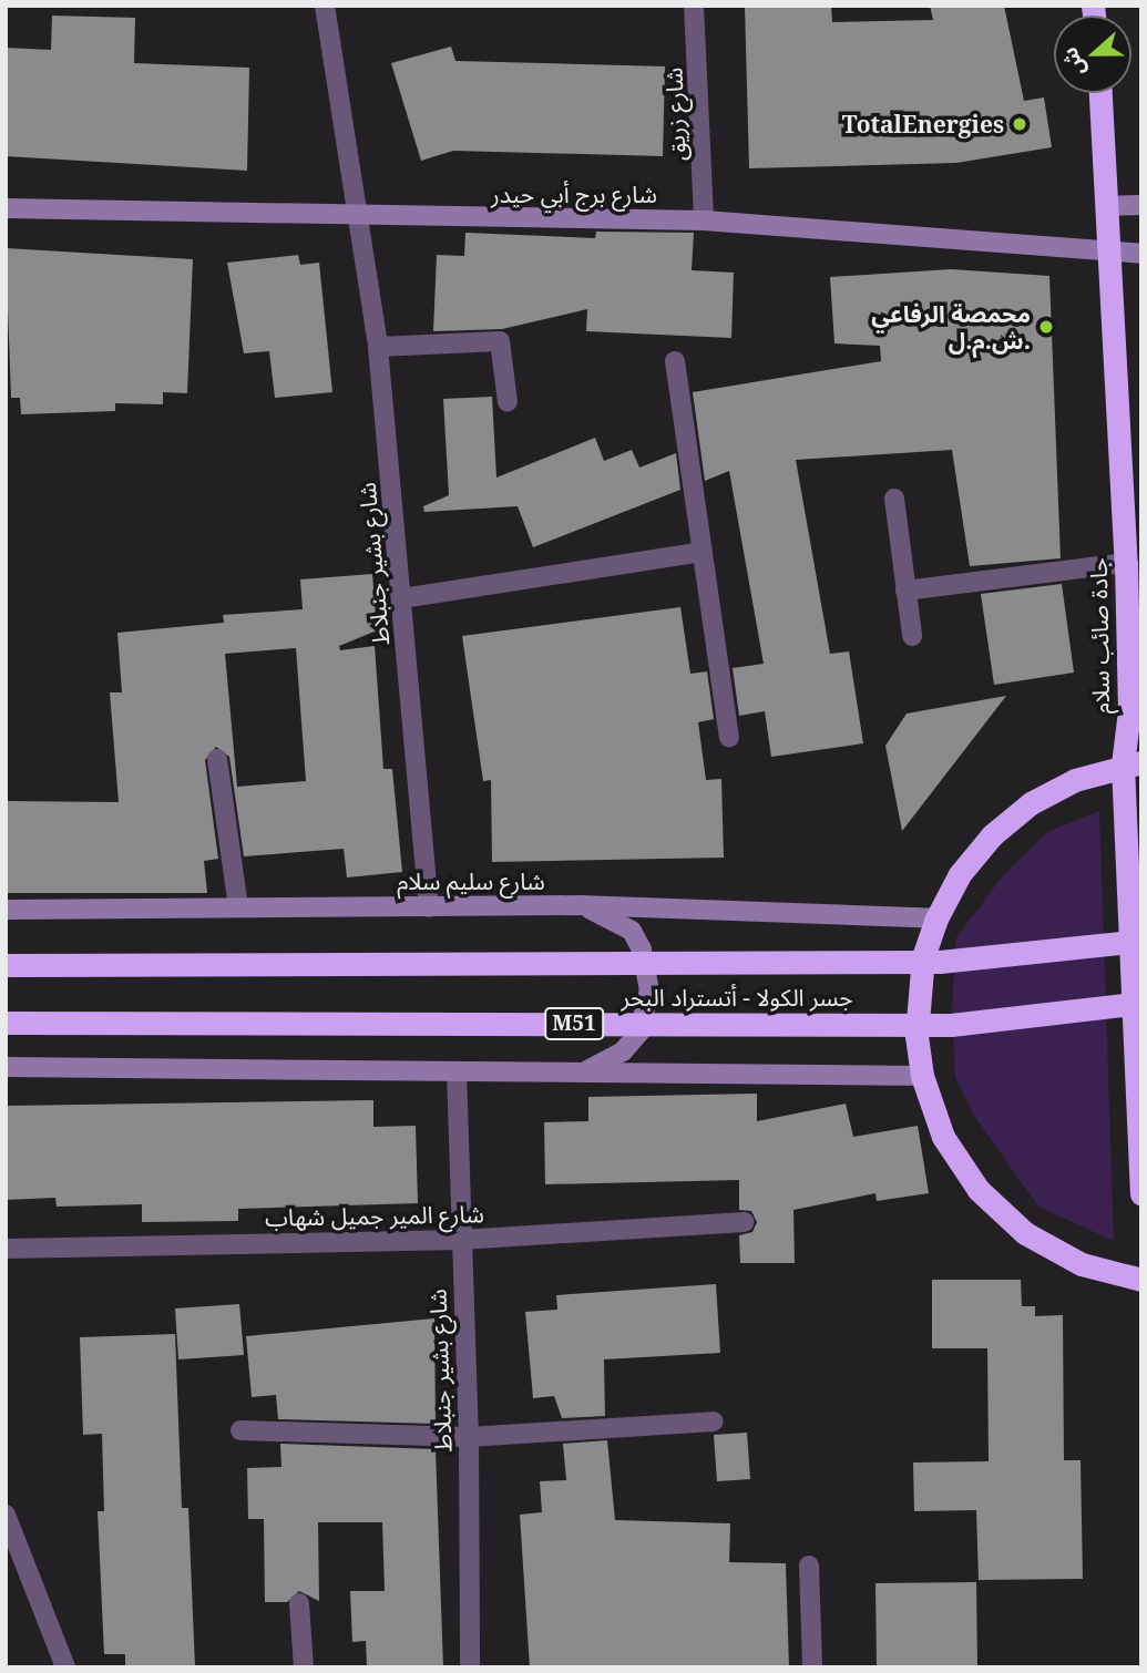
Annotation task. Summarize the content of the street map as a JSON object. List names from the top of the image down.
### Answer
{
  "streets": {
    "highway": ["جادة صائب سلام", "جسر الكولا - أتستراد البحر", "M51"],
    "main road": ["شارع برج أبي حيدر", "شارع سليم سلام"],
    "street": ["شارع زريق", "شارع بشير جنبلاط", "شارع المير جميل شهاب"]
  },
  "crossings": [
    ["شارع زريق", "شارع برج أبي حيدر"],
    ["شارع برج أبي حيدر", "شارع بشير جنبلاط"],
    ["شارع برج أبي حيدر", "جادة صائب سلام"],
    ["شارع بشير جنبلاط", "شارع سليم سلام"],
    ["شارع بشير جنبلاط", "شارع المير جميل شهاب"]
  ],
  "places": ["TotalEnergies", "محمصة الرفاعي ش.م.ل."],
  "north": "left"
}
